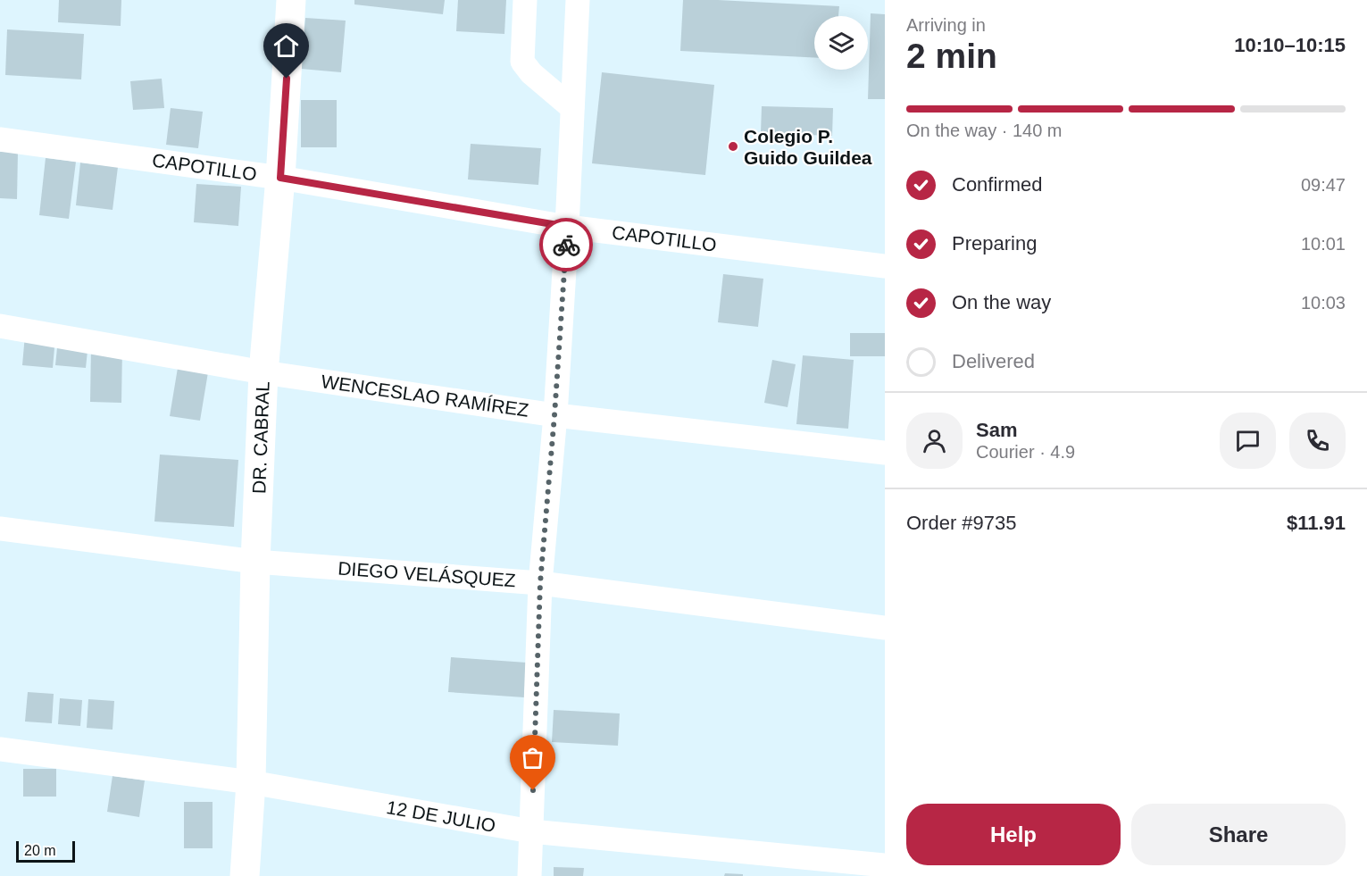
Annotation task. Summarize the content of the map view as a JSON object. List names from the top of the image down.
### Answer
{
  "streets": {
    "street": [
      "CAPOTILLO",
      "WENCESLAO RAMÍREZ",
      "DR. CABRAL",
      "DIEGO VELÁSQUEZ",
      "12 DE JULIO"
    ]
  },
  "crossings": [
    ["CAPOTILLO", "DR. CABRAL"],
    ["WENCESLAO RAMÍREZ", "DR. CABRAL"],
    ["DR. CABRAL", "DIEGO VELÁSQUEZ"],
    ["DR. CABRAL", "12 DE JULIO"]
  ],
  "places": ["Colegio P. Guido Guildea"],
  "scale_bar": "20 m",
  "page": {
    "heading": ["2 min", "Arriving in", "10:10–10:15"],
    "panel": [
      "Sam",
      "Courier · 4.9",
      "Order #9735",
      "$11.91"
    ],
    "bar": "On the way · 140 m",
    "list": [
      ["Confirmed", "09:47"],
      ["Preparing", "10:01"],
      ["On the way", "10:03"],
      "Delivered"
    ],
    "buttons": ["Help", "Share"],
    "scale": "20 m"
  }
}
